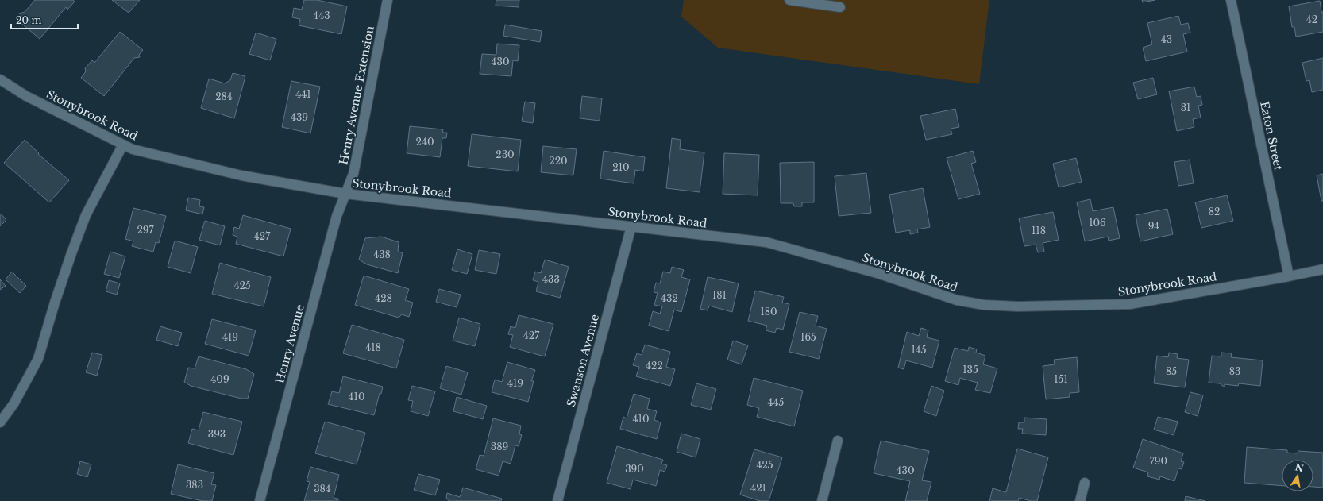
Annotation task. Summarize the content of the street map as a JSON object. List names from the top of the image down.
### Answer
{
  "streets": {
    "street": [
      "Henry Avenue Extension",
      "Stonybrook Road",
      "Eaton Street",
      "Henry Avenue",
      "Swanson Avenue"
    ]
  },
  "crossings": [
    ["Henry Avenue Extension", "Stonybrook Road"],
    ["Henry Avenue Extension", "Henry Avenue"],
    ["Stonybrook Road", "Eaton Street"],
    ["Stonybrook Road", "Henry Avenue"],
    ["Stonybrook Road", "Swanson Avenue"]
  ],
  "house_numbers": [
    "443",
    "42",
    "43",
    "430",
    "441",
    "284",
    "31",
    "439",
    "240",
    "230",
    "220",
    "210",
    "82",
    "106",
    "94",
    "297",
    "118",
    "427",
    "438",
    "433",
    "425",
    "181",
    "428",
    "432",
    "180",
    "427",
    "419",
    "165",
    "418",
    "145",
    "422",
    "135",
    "85",
    "83",
    "409",
    "151",
    "419",
    "410",
    "445",
    "410",
    "393",
    "389",
    "790",
    "425",
    "390",
    "430",
    "383",
    "421",
    "384"
  ],
  "scale_bar": "20 m",
  "north": "top"
}
